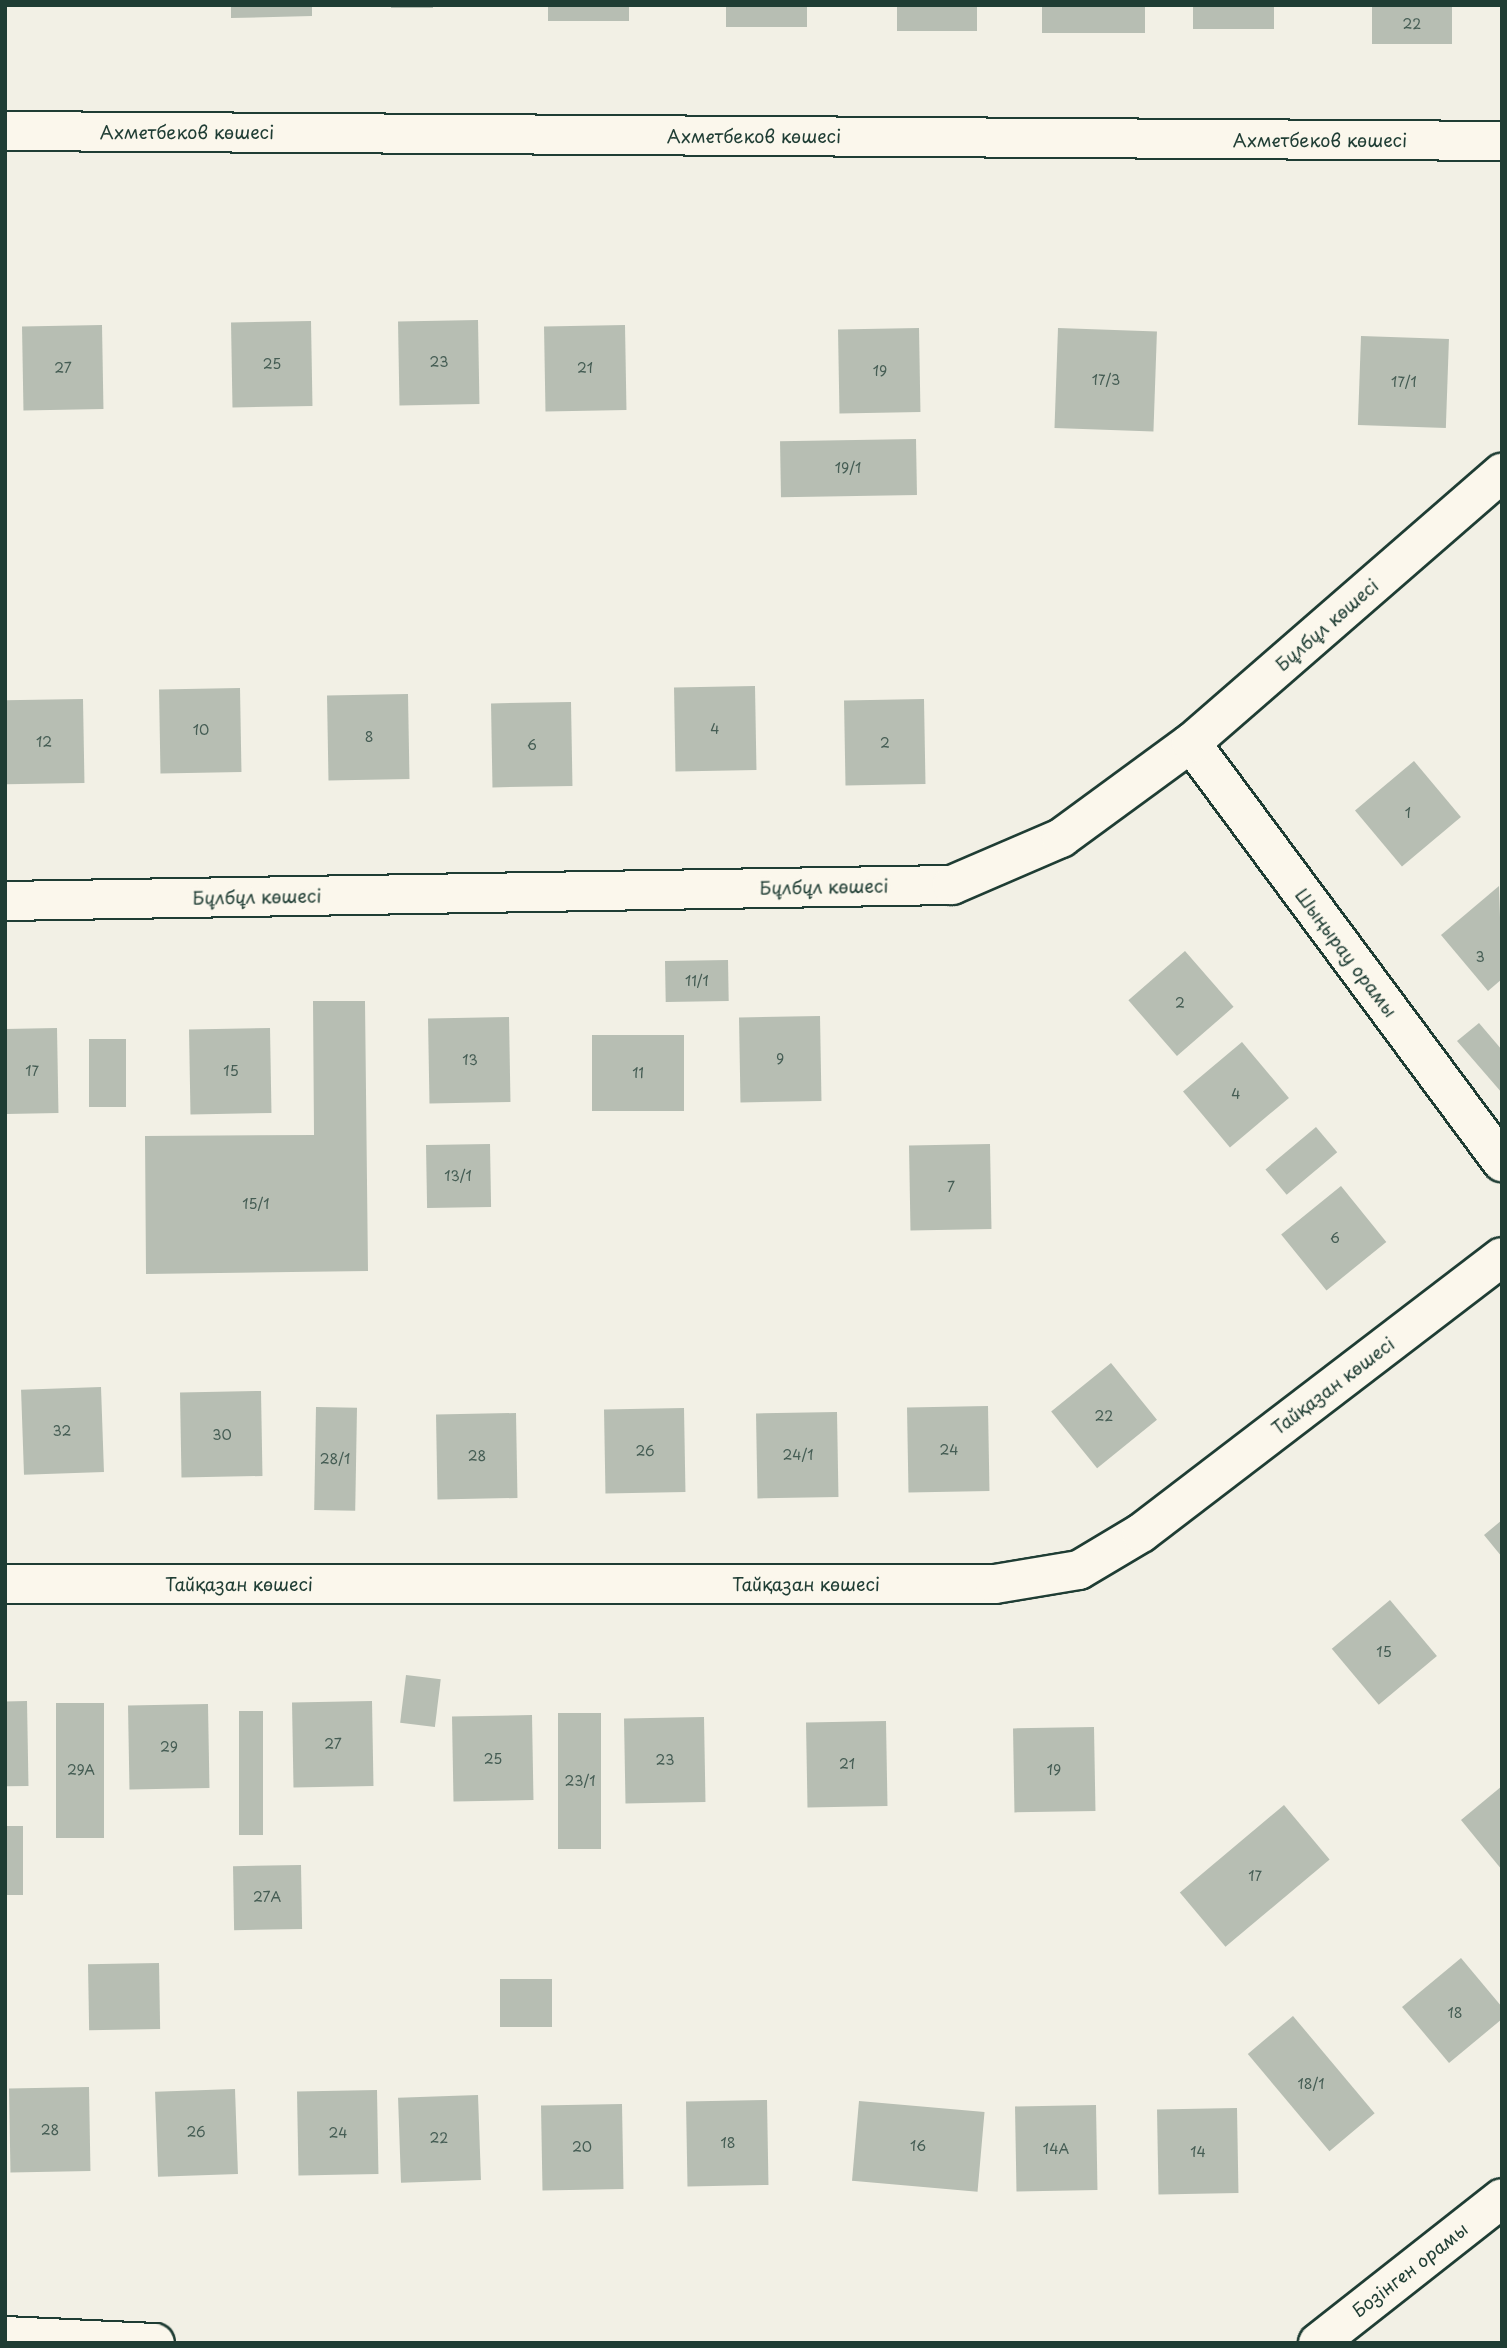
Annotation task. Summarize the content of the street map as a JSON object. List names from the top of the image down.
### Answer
{
  "streets": {
    "street": [
      "Ахметбеков көшесі",
      "Бұлбұл көшесі",
      "Шыңырау орамы",
      "Тайқазан көшесі",
      "Бозінген орамы"
    ]
  },
  "crossings": [
    ["Бұлбұл көшесі", "Шыңырау орамы"]
  ],
  "house_numbers": [
    "22",
    "23",
    "25",
    "27",
    "21",
    "19",
    "17/3",
    "17/1",
    "19/1",
    "4",
    "10",
    "8",
    "12",
    "2",
    "6",
    "1",
    "3",
    "11/1",
    "2",
    "9",
    "13",
    "17",
    "15",
    "11",
    "4",
    "13/1",
    "7",
    "15/1",
    "6",
    "22",
    "32",
    "30",
    "24",
    "26",
    "24/1",
    "28",
    "28/1",
    "15",
    "27",
    "29",
    "25",
    "23",
    "21",
    "29А",
    "19",
    "23/1",
    "17",
    "27А",
    "18",
    "18/1",
    "28",
    "26",
    "24",
    "22",
    "18",
    "16",
    "20",
    "14А",
    "14"
  ]
}
